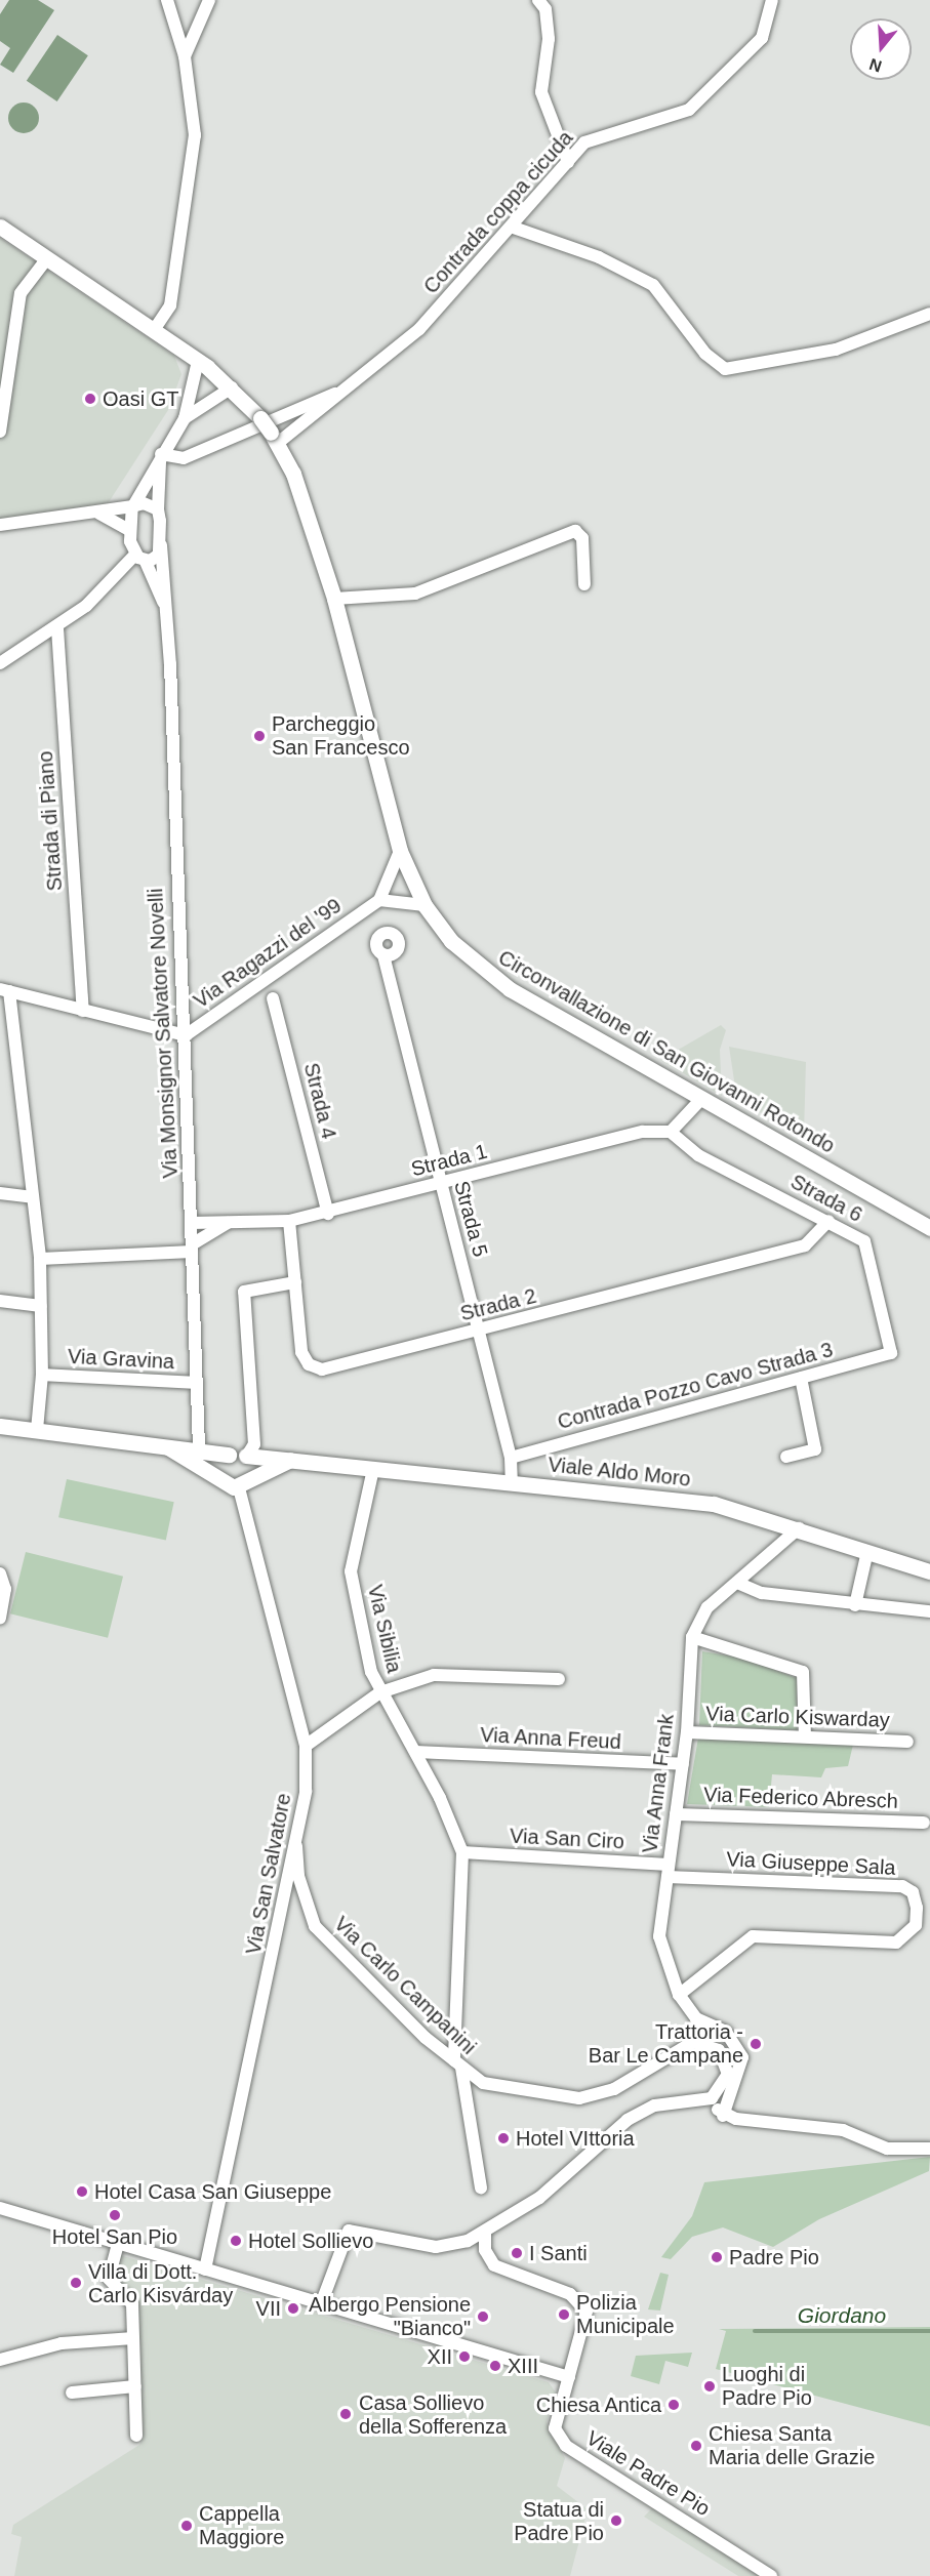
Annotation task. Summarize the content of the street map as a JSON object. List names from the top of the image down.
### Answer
{
  "streets": {
    "main road": ["Circonvallazione di San Giovanni Rotondo", "Viale Aldo Moro"],
    "street": [
      "Contrada coppa cicuda",
      "Strada di Piano",
      "Via Ragazzi del '99",
      "Via Monsignor Salvatore Novelli",
      "Strada 4",
      "Strada 1",
      "Strada 6",
      "Strada 5",
      "Strada 2",
      "Via Gravina",
      "Contrada Pozzo Cavo Strada 3",
      "Via Sibilia",
      "Via Carlo Kiswarday",
      "Via Anna Freud",
      "Via Anna Frank",
      "Via Federico Abresch",
      "Via San Ciro",
      "Via Giuseppe Sala",
      "Via San Salvatore",
      "Via Carlo Campanini",
      "Viale Padre Pio"
    ]
  },
  "crossings": [
    ["Contrada coppa cicuda", "Circonvallazione di San Giovanni Rotondo"],
    ["Strada di Piano", "Via Ragazzi del '99"],
    ["Via Ragazzi del '99", "Via Monsignor Salvatore Novelli"],
    ["Via Monsignor Salvatore Novelli", "Strada 1"],
    ["Via Monsignor Salvatore Novelli", "Via Gravina"],
    ["Via Monsignor Salvatore Novelli", "Viale Aldo Moro"],
    ["Strada 4", "Strada 1"],
    ["Strada 1", "Strada 6"],
    ["Strada 1", "Strada 5"],
    ["Strada 1", "Strada 2"],
    ["Strada 6", "Strada 2"],
    ["Strada 6", "Contrada Pozzo Cavo Strada 3"],
    ["Strada 5", "Strada 2"],
    ["Strada 5", "Contrada Pozzo Cavo Strada 3"],
    ["Strada 5", "Viale Aldo Moro"],
    ["Viale Aldo Moro", "Via Sibilia"],
    ["Viale Aldo Moro", "Via Anna Frank"],
    ["Viale Aldo Moro", "Via San Salvatore"],
    ["Via Carlo Kiswarday", "Via Anna Frank"],
    ["Via Anna Freud", "Via Anna Frank"],
    ["Via Anna Frank", "Via Federico Abresch"],
    ["Via Anna Frank", "Via San Ciro"],
    ["Via Anna Frank", "Via Giuseppe Sala"],
    ["Via San Ciro", "Via Giuseppe Sala"],
    ["Via San Salvatore", "Via Carlo Campanini"]
  ],
  "water": ["Giordano"],
  "places": [
    "Oasi GT",
    "Parcheggio San Francesco",
    "Trattoria - Bar Le Campane",
    "Hotel VIttoria",
    "Hotel Casa San Giuseppe",
    "Hotel San Pio",
    "Hotel Sollievo",
    "I Santi",
    "Padre Pio",
    "Villa di Dott. Carlo Kisvárday",
    "VII",
    "Polizia Municipale",
    "Albergo Pensione \"Bianco\"",
    "XII",
    "XIII",
    "Luoghi di Padre Pio",
    "Chiesa Antica",
    "Casa Sollievo della Sofferenza",
    "Chiesa Santa Maria delle Grazie",
    "Statua di Padre Pio",
    "Cappella Maggiore"
  ],
  "north": "bottom"
}
